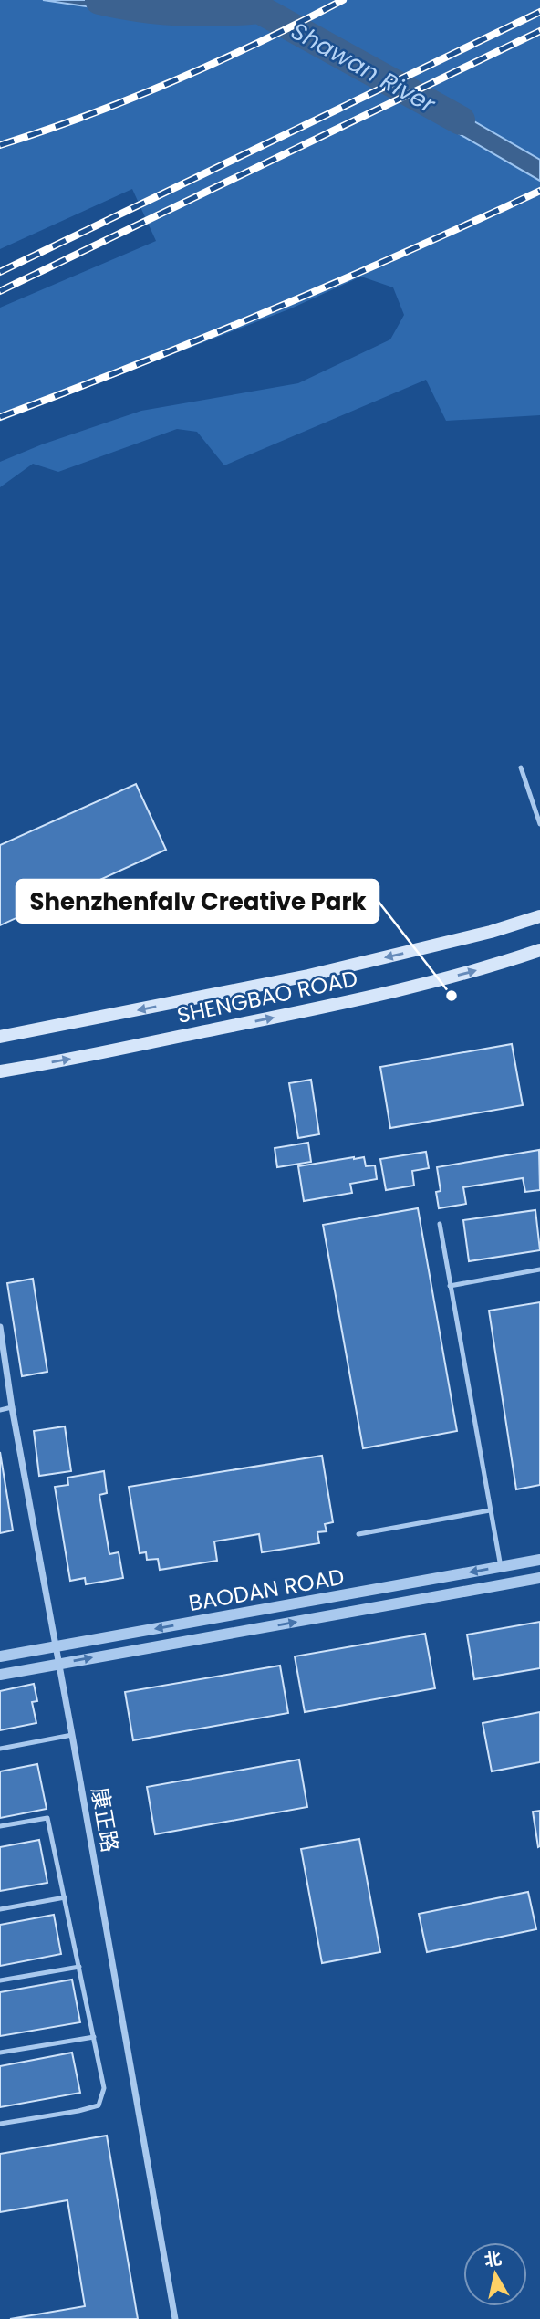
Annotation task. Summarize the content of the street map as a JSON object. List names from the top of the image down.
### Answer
{
  "streets": {
    "main road": ["SHENGBAO ROAD"],
    "street": ["BAODAN ROAD", "康正路"]
  },
  "crossings": [
    ["BAODAN ROAD", "康正路"]
  ],
  "water": ["Shawan River"],
  "places": ["Shenzhenfalv Creative Park"],
  "north": "top"
}
